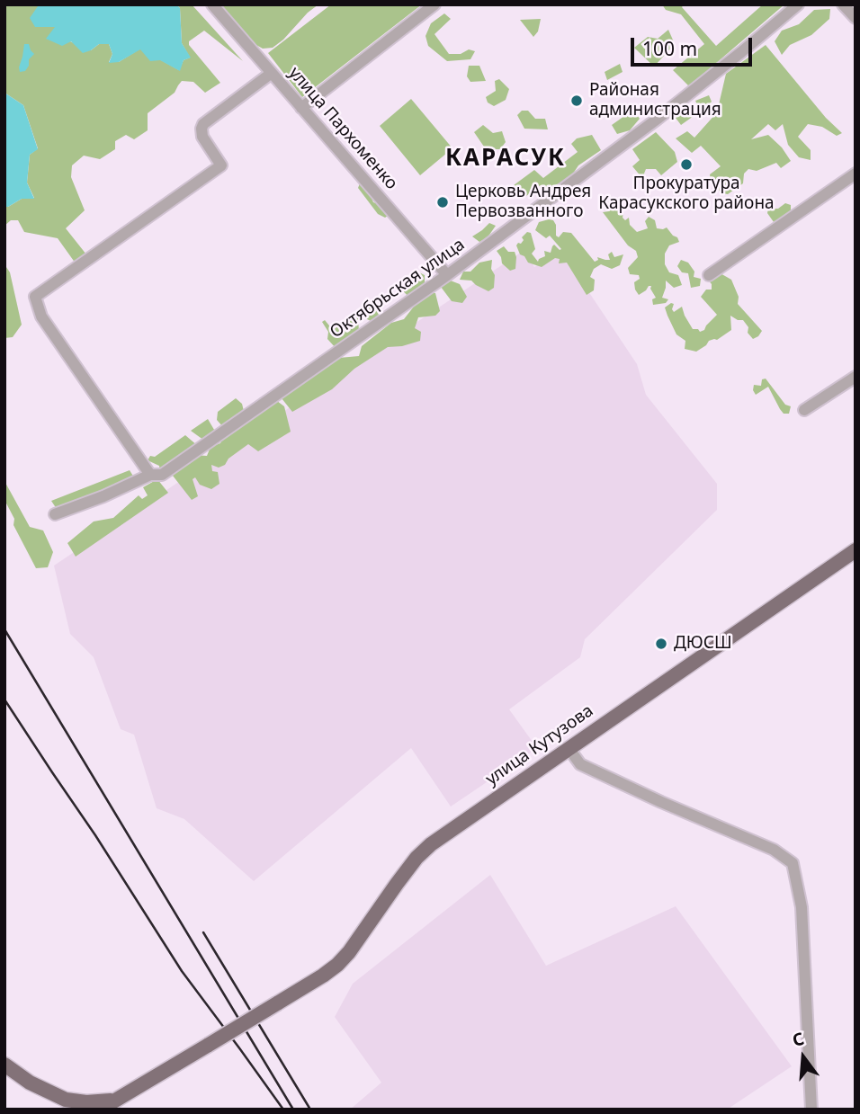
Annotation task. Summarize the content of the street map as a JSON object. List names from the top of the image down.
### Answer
{
  "streets": {
    "main road": ["улица Кутузова"],
    "street": ["улица Пархоменко", "Октябрьская улица"]
  },
  "crossings": [
    ["улица Пархоменко", "Октябрьская улица"]
  ],
  "districts": ["КАРАСУК"],
  "places": [
    "Районая администрация",
    "Прокуратура Карасукского района",
    "Церковь Андрея Первозванного",
    "ДЮСШ"
  ],
  "scale_bar": "100 m",
  "north": "top"
}
